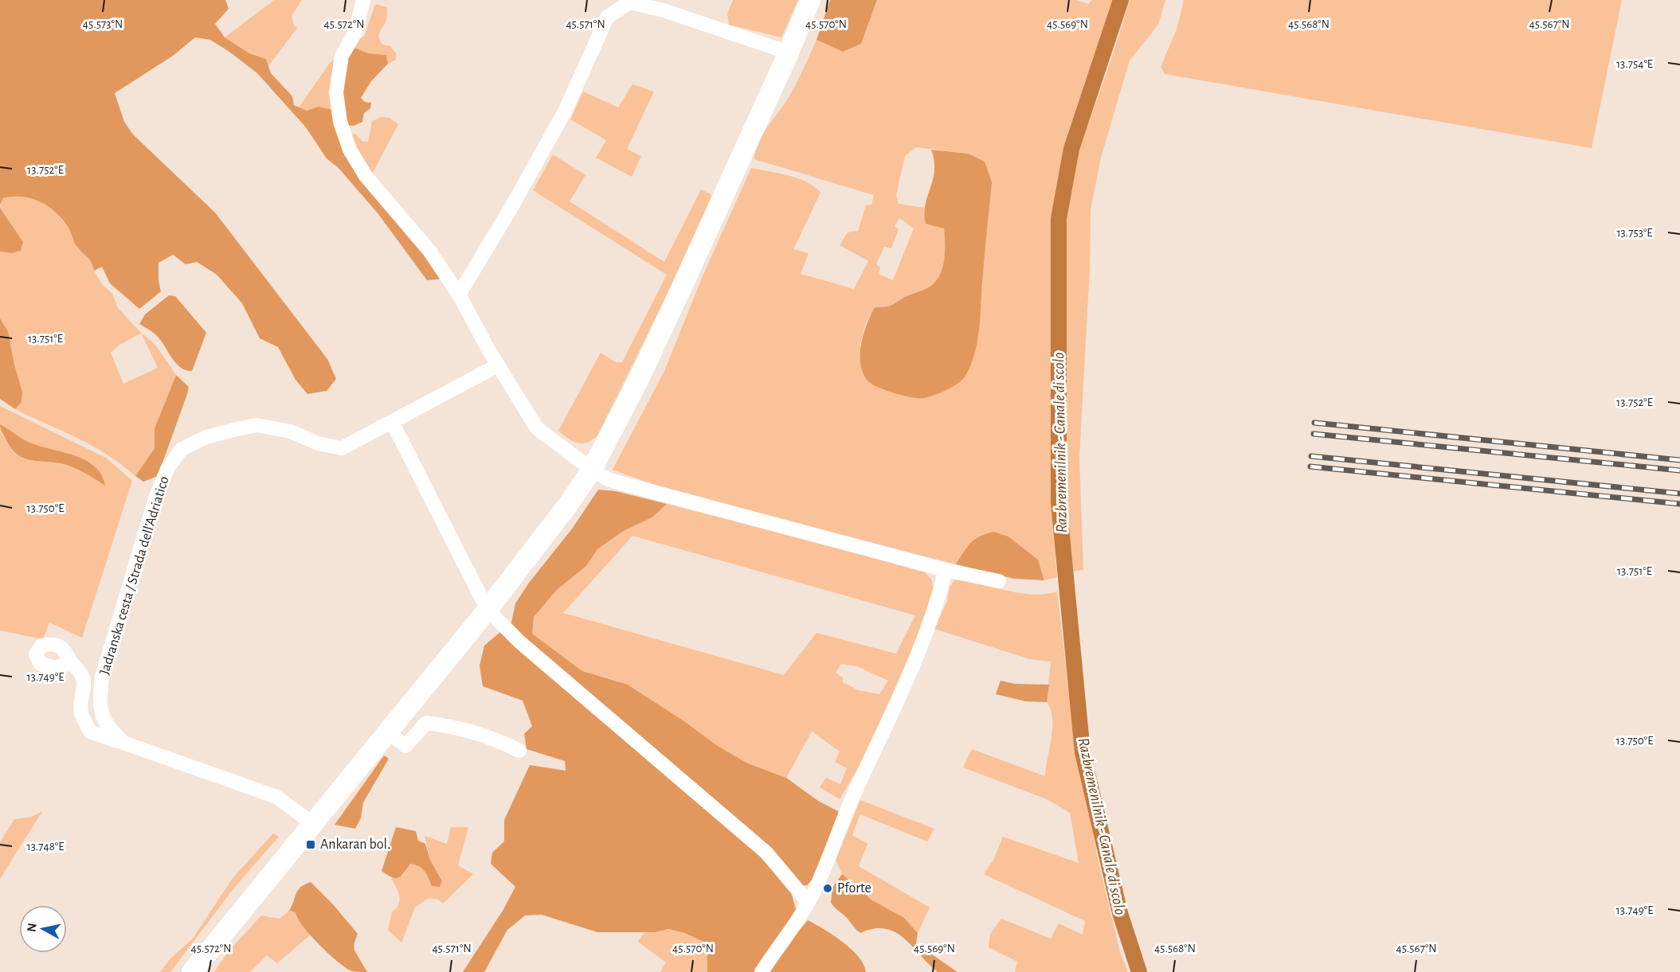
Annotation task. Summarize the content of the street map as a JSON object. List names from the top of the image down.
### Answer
{
  "streets": {
    "street": ["Jadranska cesta / Strada dell'Adriatico"]
  },
  "water": ["Razbremenilnik - Canale di scolo"],
  "places": {
    "transit": ["Ankaran bol."],
    "other": ["Pforte"]
  },
  "north": "left",
  "coordinates": [
    "45.573°N",
    "45.572°N",
    "45.571°N",
    "45.570°N",
    "45.569°N",
    "45.568°N",
    "45.567°N",
    "13.754°E",
    "13.752°E",
    "13.753°E",
    "13.751°E",
    "13.750°E",
    "13.749°E",
    "13.748°E"
  ]
}
